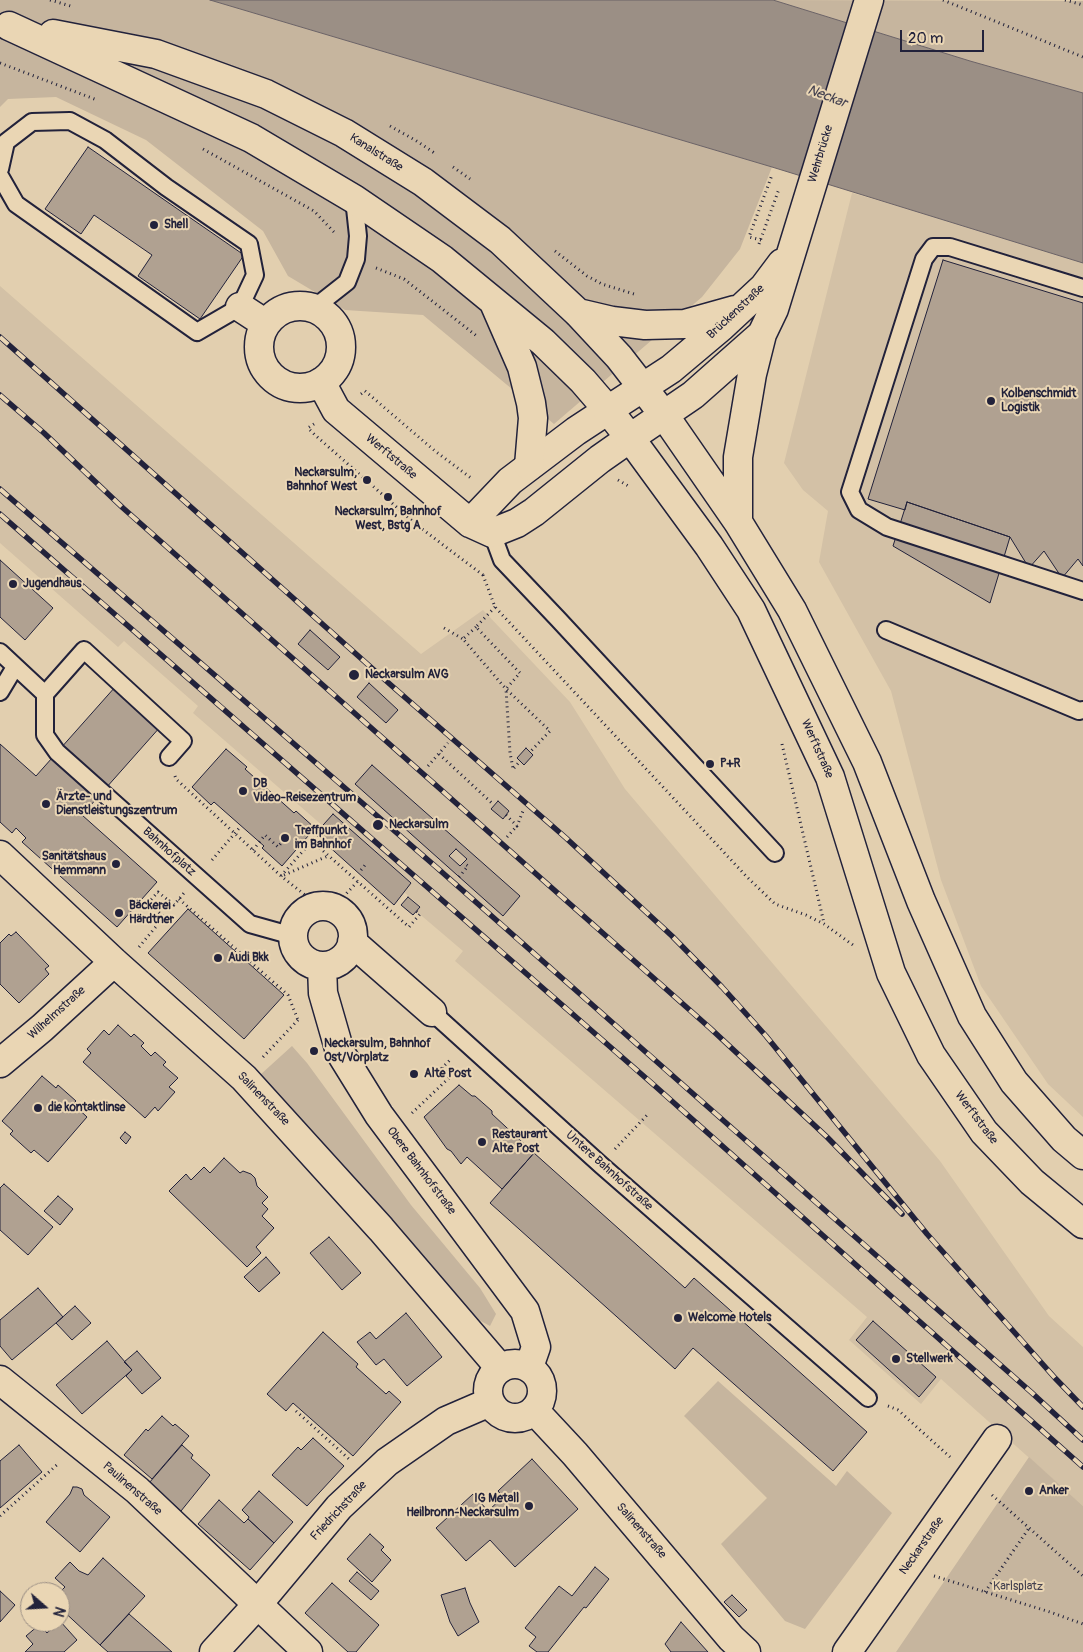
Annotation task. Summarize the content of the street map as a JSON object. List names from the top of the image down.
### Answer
{
  "streets": {
    "main road": [
      "Kanalstraße",
      "Wehrbrücke",
      "Brückenstraße",
      "Werftstraße",
      "Wilhelmstraße",
      "Salinenstraße",
      "Obere Bahnhofstraße",
      "Untere Bahnhofstraße",
      "Paulinenstraße",
      "Friedrichstraße",
      "Neckarstraße"
    ],
    "lane": ["Bahnhofplatz"]
  },
  "crossings": [
    ["Kanalstraße", "Brückenstraße"],
    ["Kanalstraße", "Werftstraße"],
    ["Wehrbrücke", "Brückenstraße"],
    ["Brückenstraße", "Werftstraße"],
    ["Bahnhofplatz", "Obere Bahnhofstraße"],
    ["Bahnhofplatz", "Untere Bahnhofstraße"],
    ["Wilhelmstraße", "Salinenstraße"],
    ["Salinenstraße", "Obere Bahnhofstraße"],
    ["Salinenstraße", "Friedrichstraße"],
    ["Obere Bahnhofstraße", "Untere Bahnhofstraße"],
    ["Obere Bahnhofstraße", "Friedrichstraße"],
    ["Paulinenstraße", "Friedrichstraße"]
  ],
  "water": ["Neckar"],
  "parks": ["Karlsplatz"],
  "places": [
    "Shell",
    "Kolbenschmidt Logistik",
    "Neckarsulm, Bahnhof West",
    "Neckarsulm, Bahnhof West, Bstg A",
    "Jugendhaus",
    "Neckarsulm AVG",
    "P+R",
    "DB Video-Reisezentrum",
    "Ärzte- und Dienstleistungszentrum",
    "Neckarsulm",
    "Treffpunkt im Bahnhof",
    "Sanitätshaus Hemmann",
    "Bäckerei Härdtner",
    "Audi Bkk",
    "Neckarsulm, Bahnhof Ost/Vorplatz",
    "Alte Post",
    "die kontaktlinse",
    "Restaurant Alte Post",
    "Welcome Hotels",
    "Stellwerk",
    "Anker",
    "IG Metall Heilbronn-Neckarsulm"
  ],
  "scale_bar": "20 m",
  "north": "right"
}
